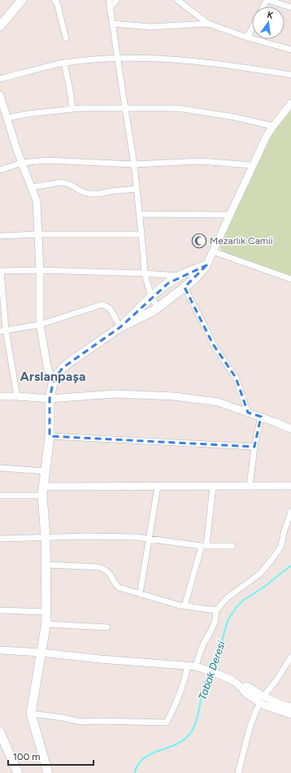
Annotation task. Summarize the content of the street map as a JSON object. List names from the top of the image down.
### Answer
{
  "districts": ["Arslanpaşa"],
  "water": ["Tabak Deresi"],
  "places": {
    "mosque": ["Mezarlık Camii"]
  },
  "scale_bar": "100 m",
  "north": "top"
}
